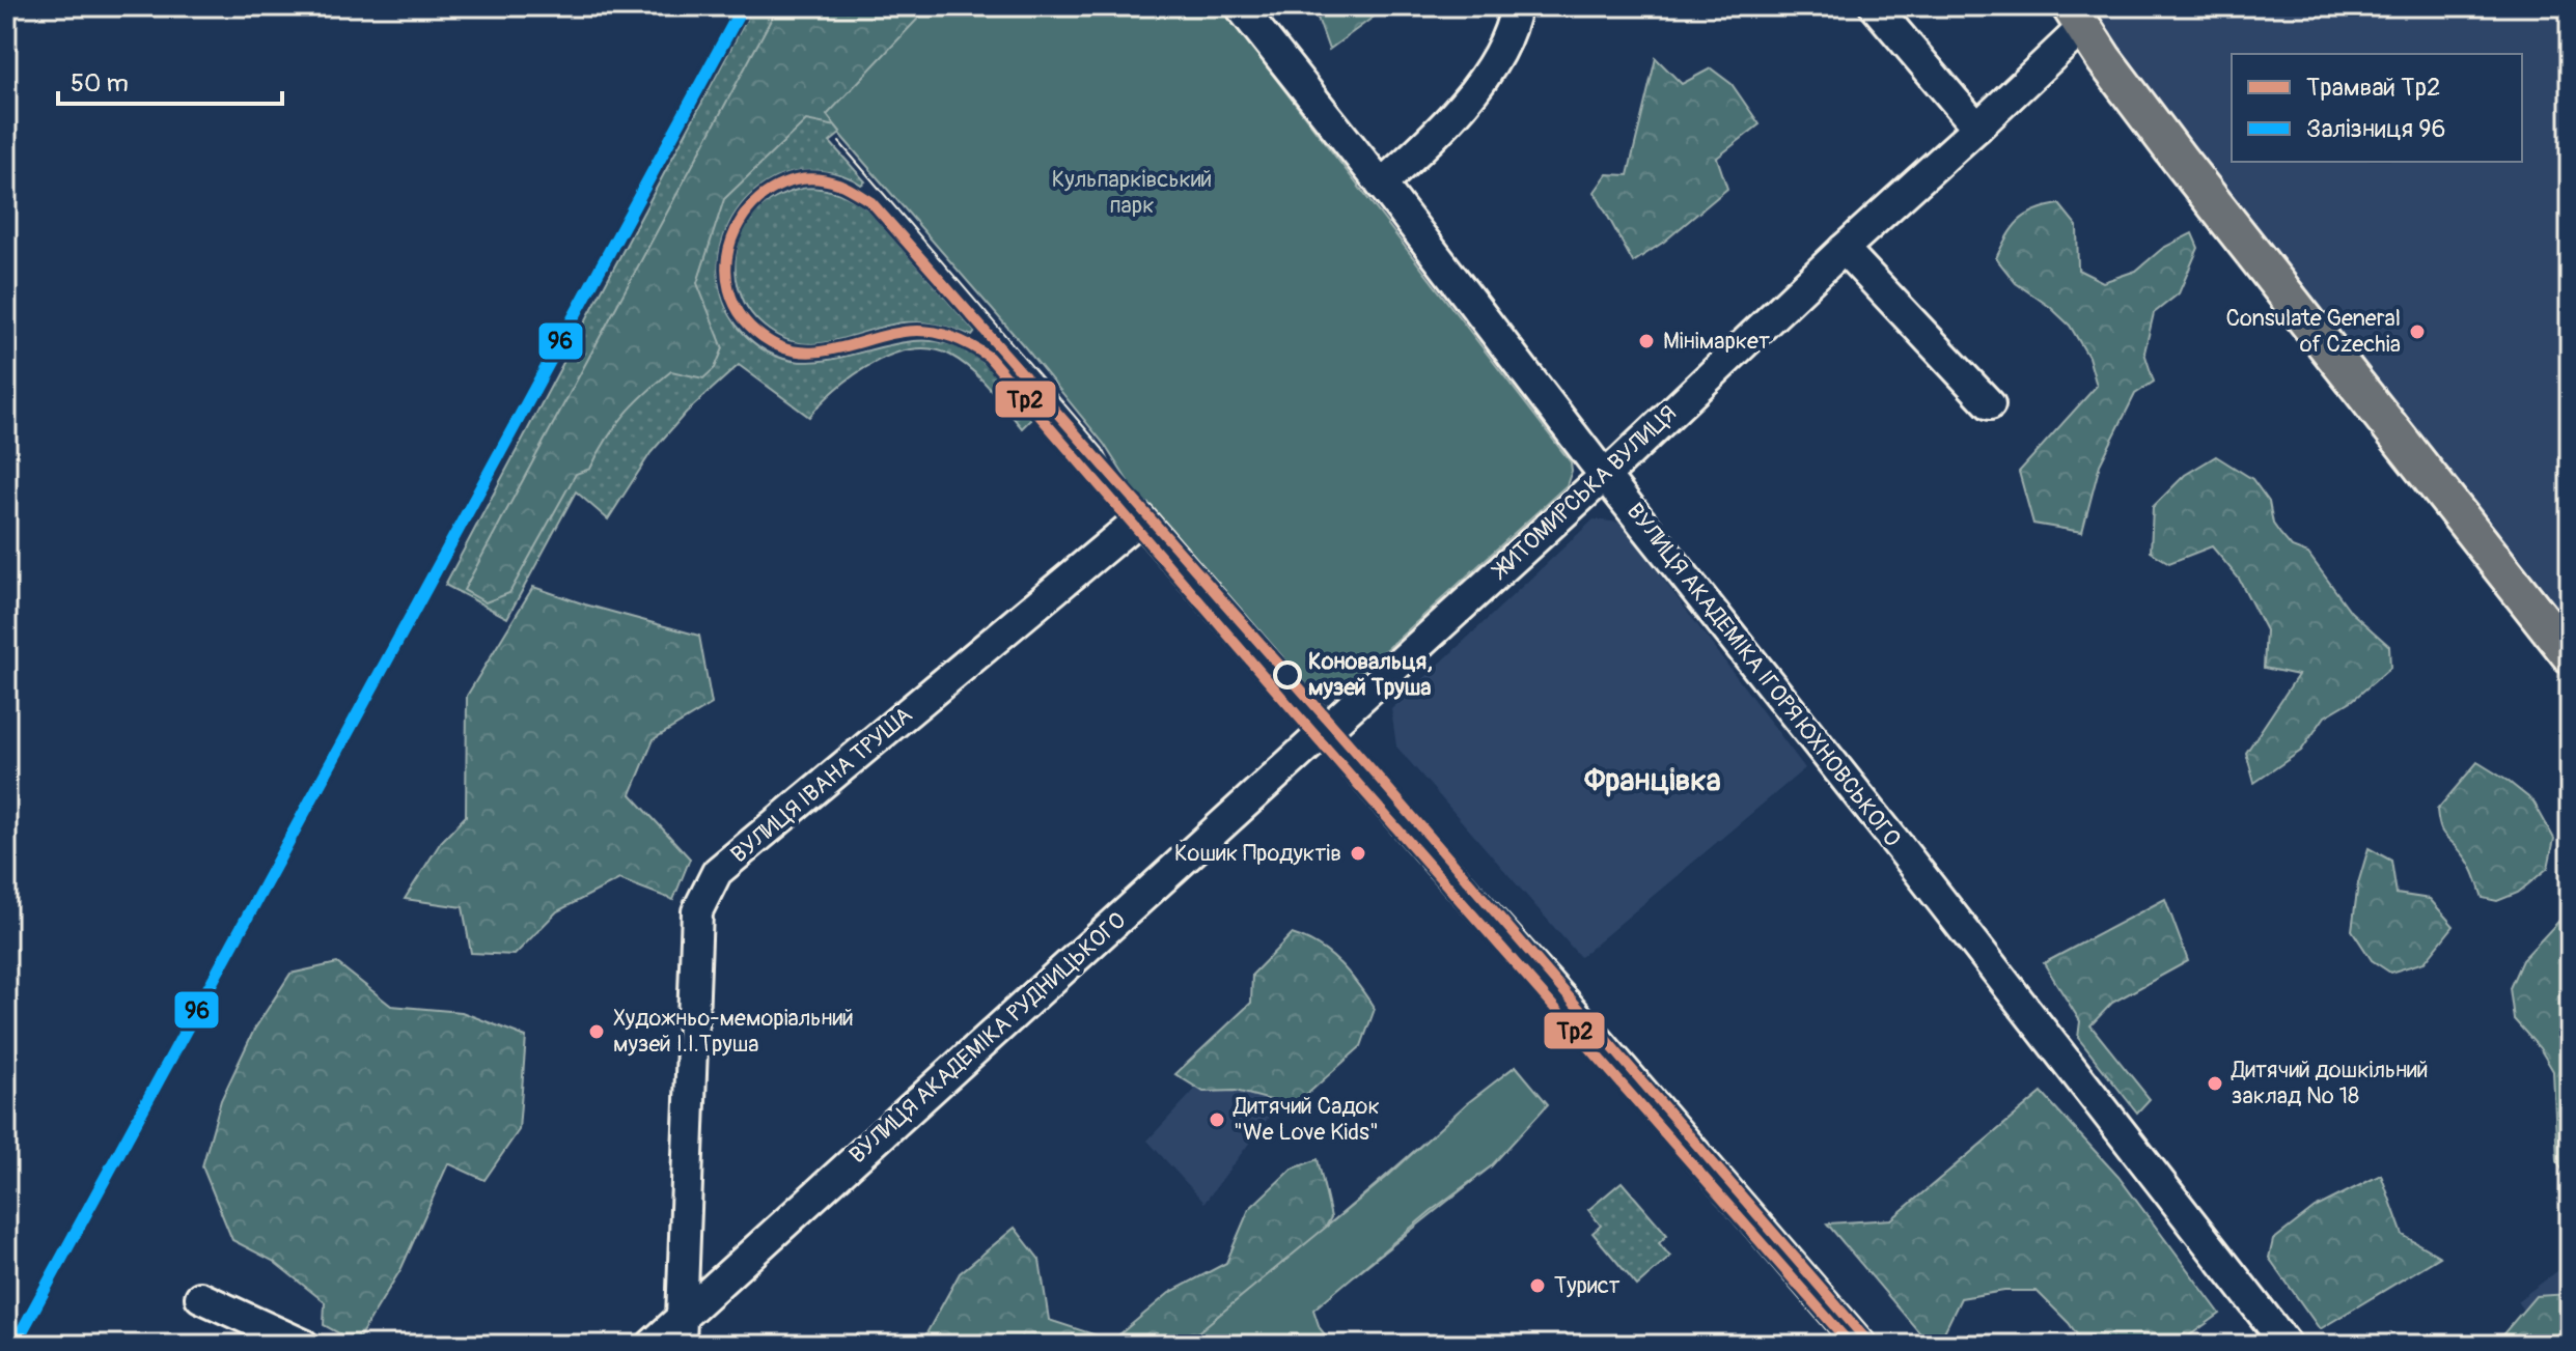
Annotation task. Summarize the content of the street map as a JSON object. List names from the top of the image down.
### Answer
{
  "streets": {
    "street": [
      "ЖИТОМИРСЬКА ВУЛИЦЯ",
      "ВУЛИЦЯ АКАДЕМІКА ІГОРЯ ЮХНОВСЬКОГО",
      "ВУЛИЦЯ ІВАНА ТРУША",
      "ВУЛИЦЯ АКАДЕМІКА РУДНИЦЬКОГО"
    ]
  },
  "crossings": [
    ["ЖИТОМИРСЬКА ВУЛИЦЯ", "ВУЛИЦЯ АКАДЕМІКА ІГОРЯ ЮХНОВСЬКОГО"],
    ["ЖИТОМИРСЬКА ВУЛИЦЯ", "ВУЛИЦЯ ІВАНА ТРУША"],
    ["ЖИТОМИРСЬКА ВУЛИЦЯ", "ВУЛИЦЯ АКАДЕМІКА РУДНИЦЬКОГО"],
    ["ВУЛИЦЯ ІВАНА ТРУША", "ВУЛИЦЯ АКАДЕМІКА РУДНИЦЬКОГО"]
  ],
  "districts": ["Францівка"],
  "parks": ["Кульпарківський парк"],
  "places": [
    "Consulate General of Czechia",
    "Мінімаркет",
    "Коновальця, музей Труша",
    "Кошик Продуктів",
    "Художньо-меморіальний музей І.І.Труша",
    "Дитячий дошкільний заклад № 18",
    "Дитячий Садок \"We Love Kids\"",
    "Турист"
  ],
  "lines": ["rail line 96", "tram line Тр2"],
  "legend": ["Трамвай Тр2", "Залізниця 96"],
  "scale_bar": "50 m"
}
